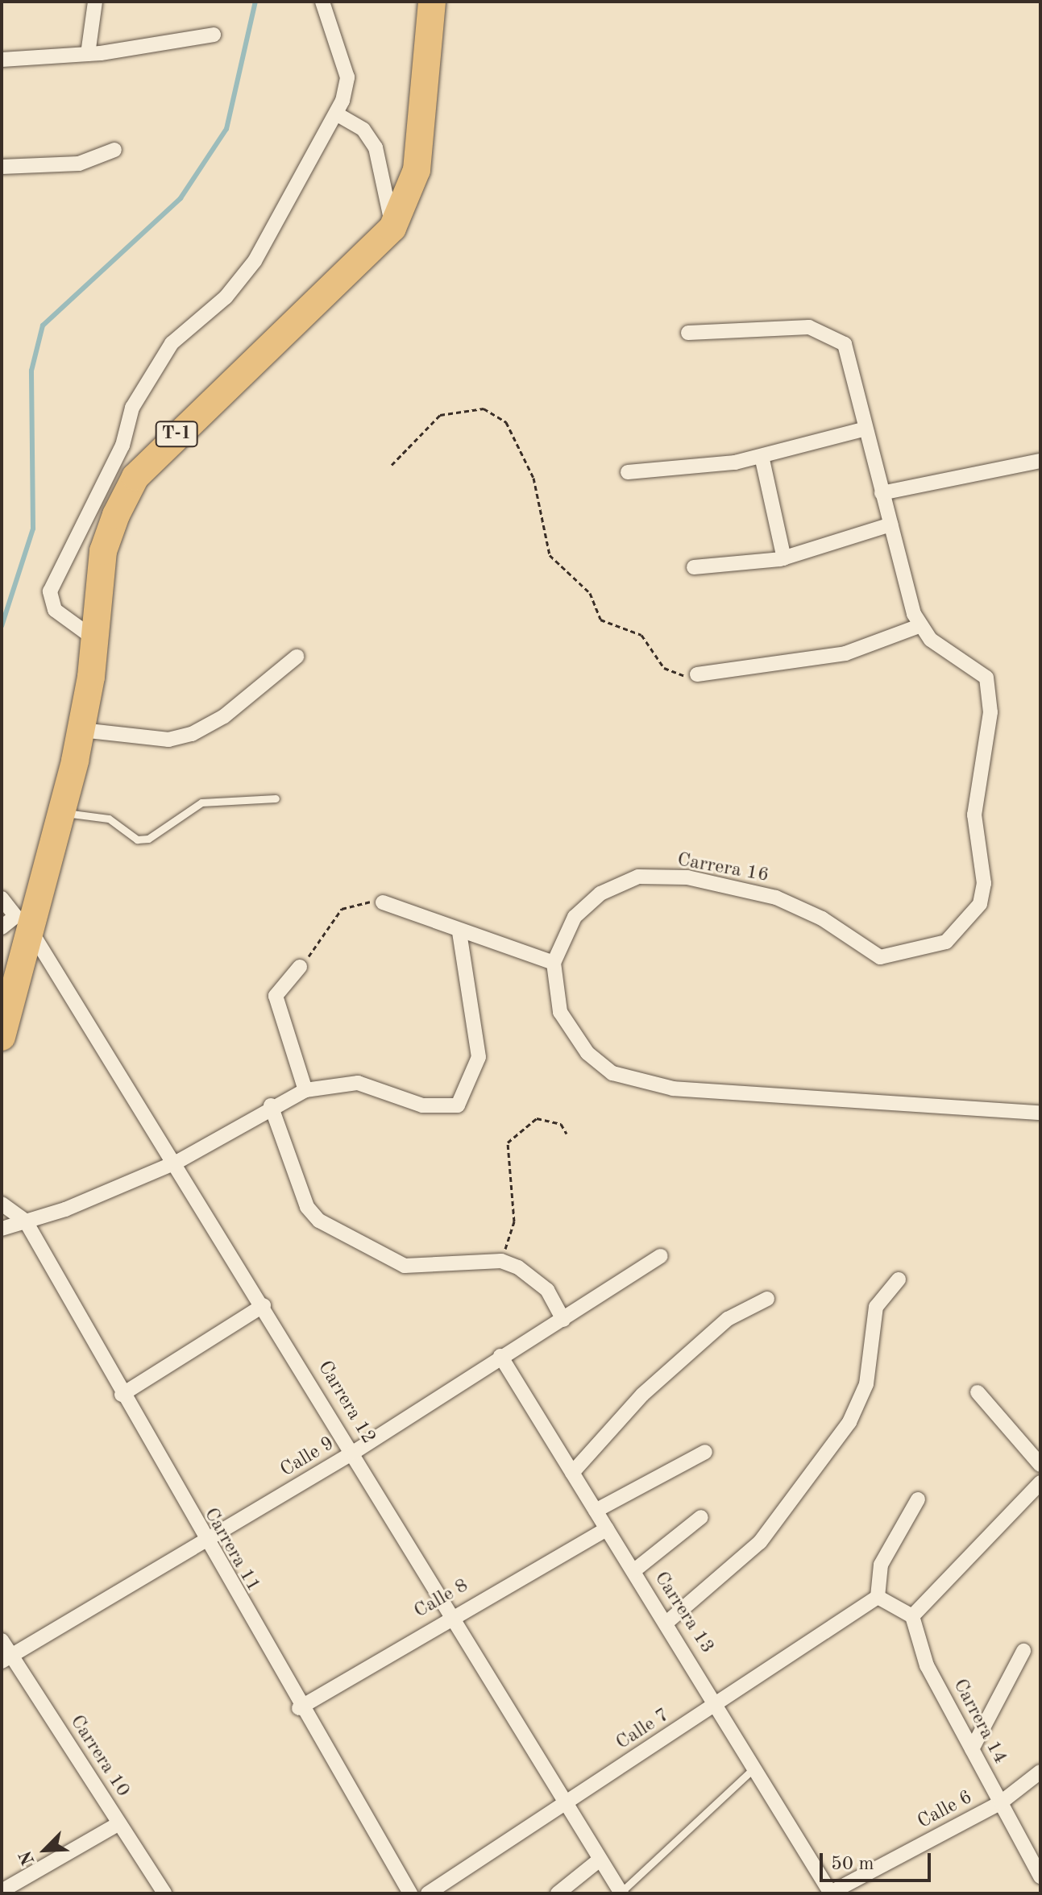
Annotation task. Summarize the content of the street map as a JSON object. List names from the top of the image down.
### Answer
{
  "streets": {
    "highway": ["T-1"],
    "street": [
      "Carrera 16",
      "Carrera 12",
      "Calle 9",
      "Carrera 11",
      "Calle 8",
      "Carrera 13",
      "Carrera 14",
      "Calle 7",
      "Carrera 10",
      "Calle 6"
    ]
  },
  "crossings": [
    ["T-1", "Carrera 12"],
    ["Carrera 12", "Calle 9"],
    ["Carrera 12", "Calle 8"],
    ["Carrera 12", "Calle 7"],
    ["Calle 9", "Carrera 11"],
    ["Calle 9", "Carrera 13"],
    ["Calle 9", "Carrera 10"],
    ["Carrera 11", "Calle 8"],
    ["Calle 8", "Carrera 13"],
    ["Carrera 13", "Calle 7"],
    ["Carrera 13", "Calle 6"],
    ["Carrera 14", "Calle 6"]
  ],
  "scale_bar": "50 m",
  "north": "bottom left"
}
